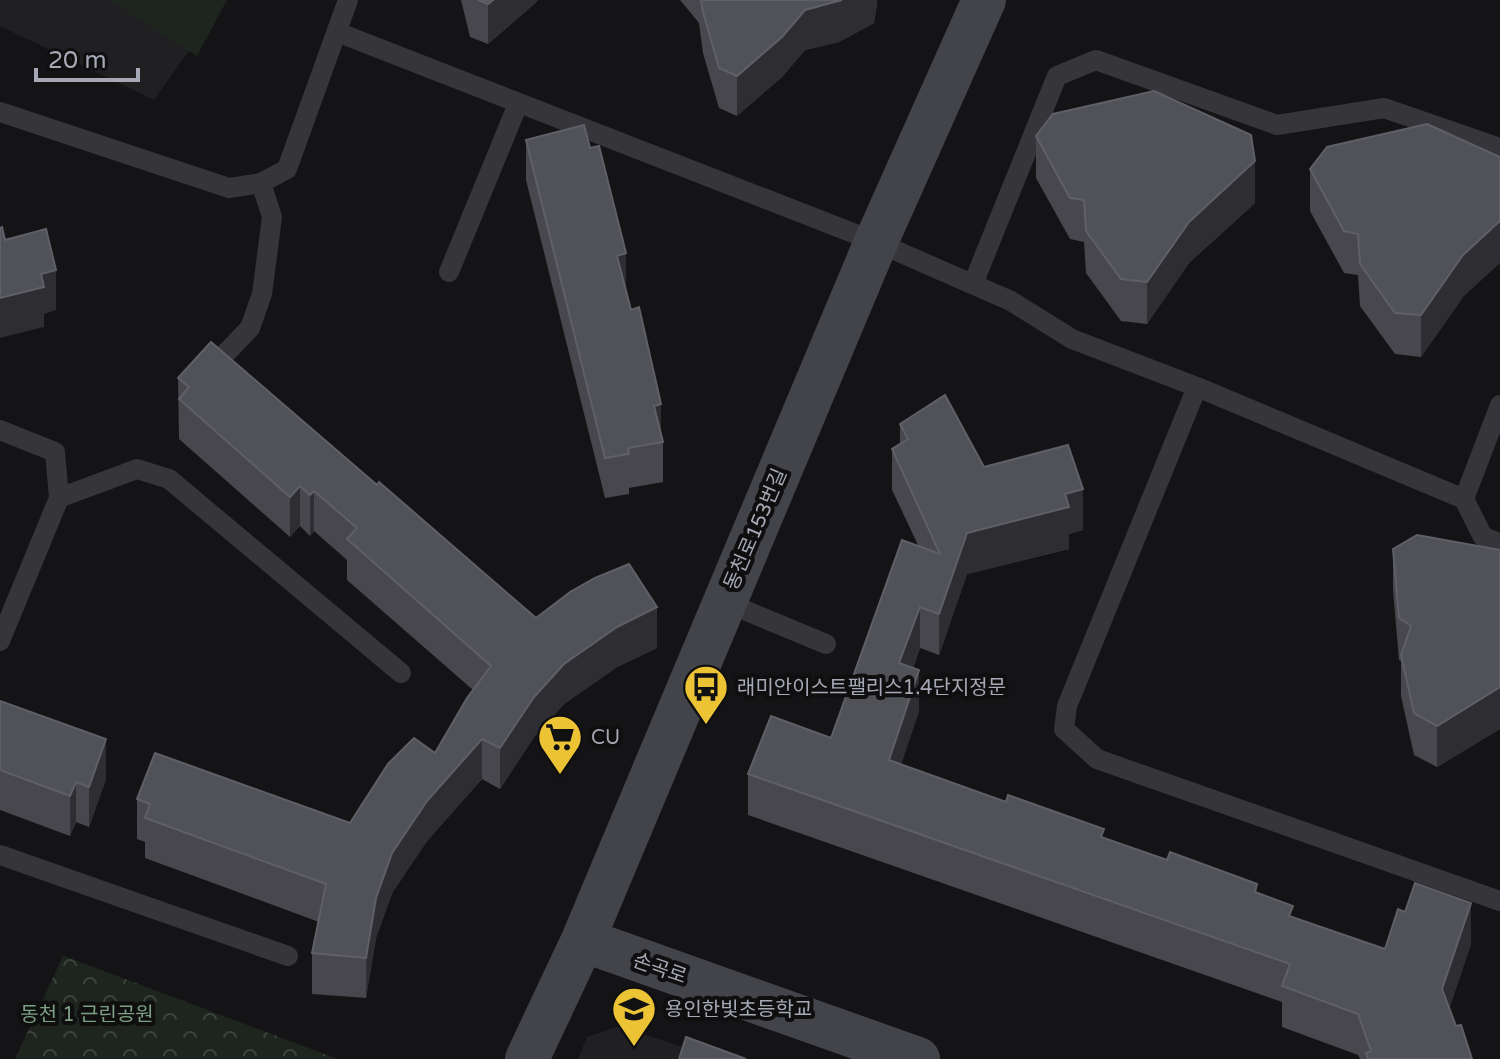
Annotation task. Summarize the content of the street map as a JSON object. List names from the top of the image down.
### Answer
{
  "streets": {
    "street": ["동천로153번길", "손곡로"]
  },
  "crossings": [
    ["동천로153번길", "손곡로"]
  ],
  "parks": ["동천 1 근린공원"],
  "places": {
    "bus stop": ["래미안이스트팰리스1.4단지정문"],
    "supermarket": ["CU"],
    "school or university": ["용인한빛초등학교"]
  },
  "scale_bar": "20 m"
}
